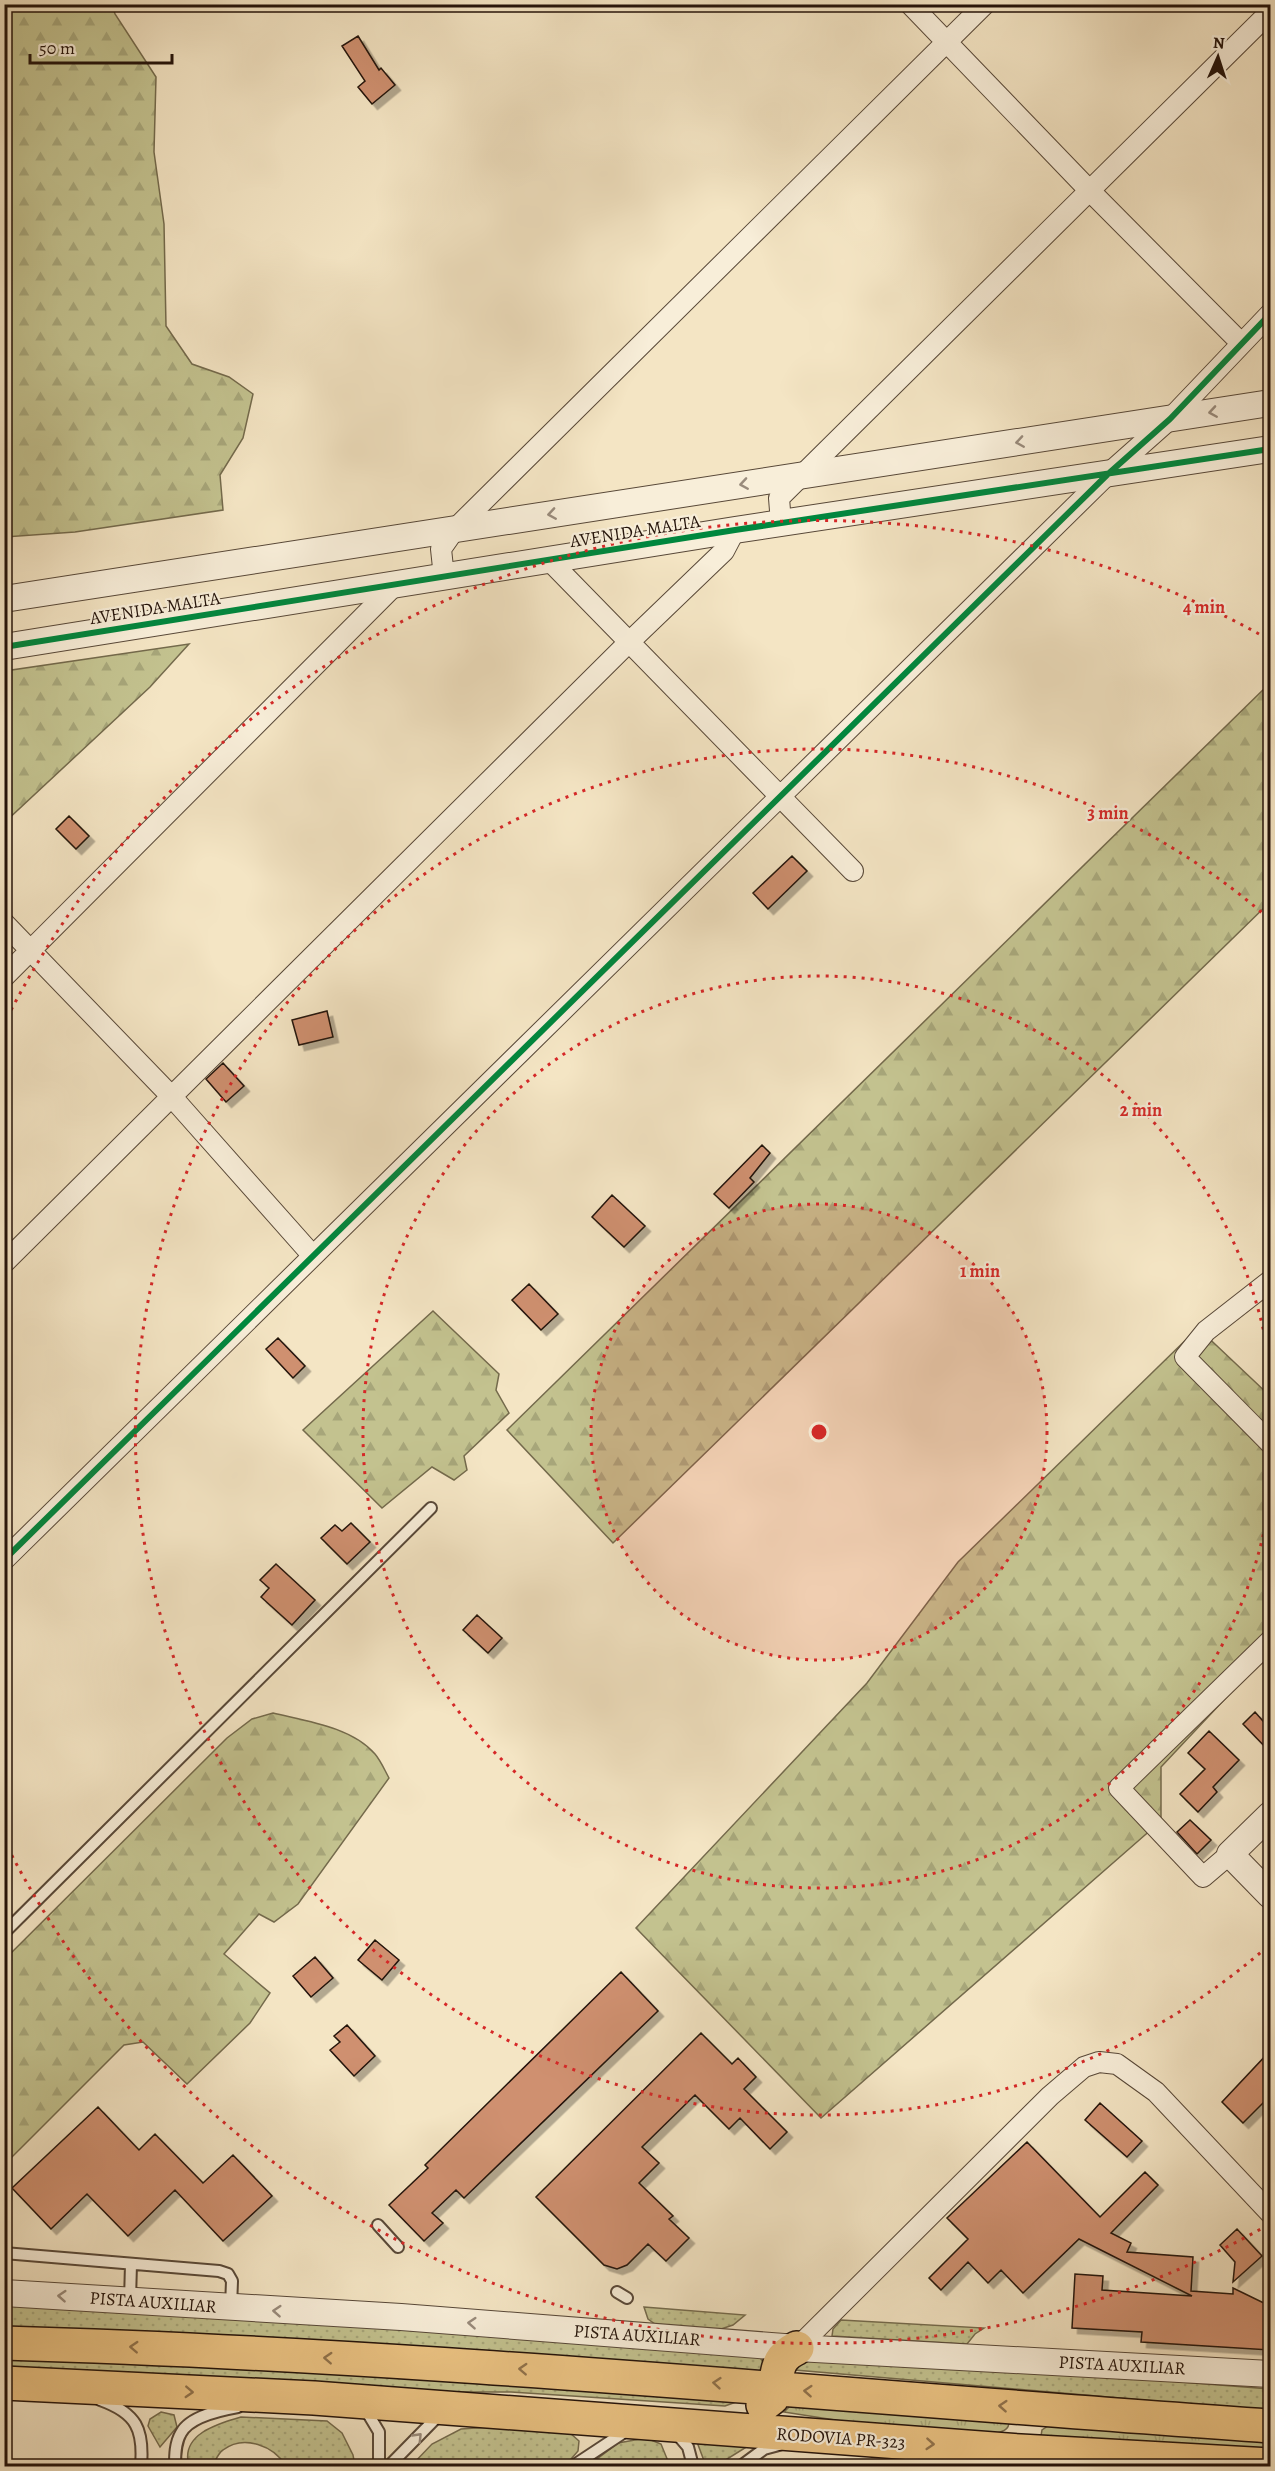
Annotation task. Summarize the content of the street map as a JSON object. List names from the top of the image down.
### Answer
{
  "streets": {
    "highway": ["RODOVIA PR-323"],
    "street": ["AVENIDA MALTA", "PISTA AUXILIAR"]
  },
  "one_way": ["PISTA AUXILIAR"],
  "scale_bar": "50 m",
  "north": "top",
  "rings": [
    "4 min",
    "3 min",
    "2 min",
    "1 min"
  ]
}
